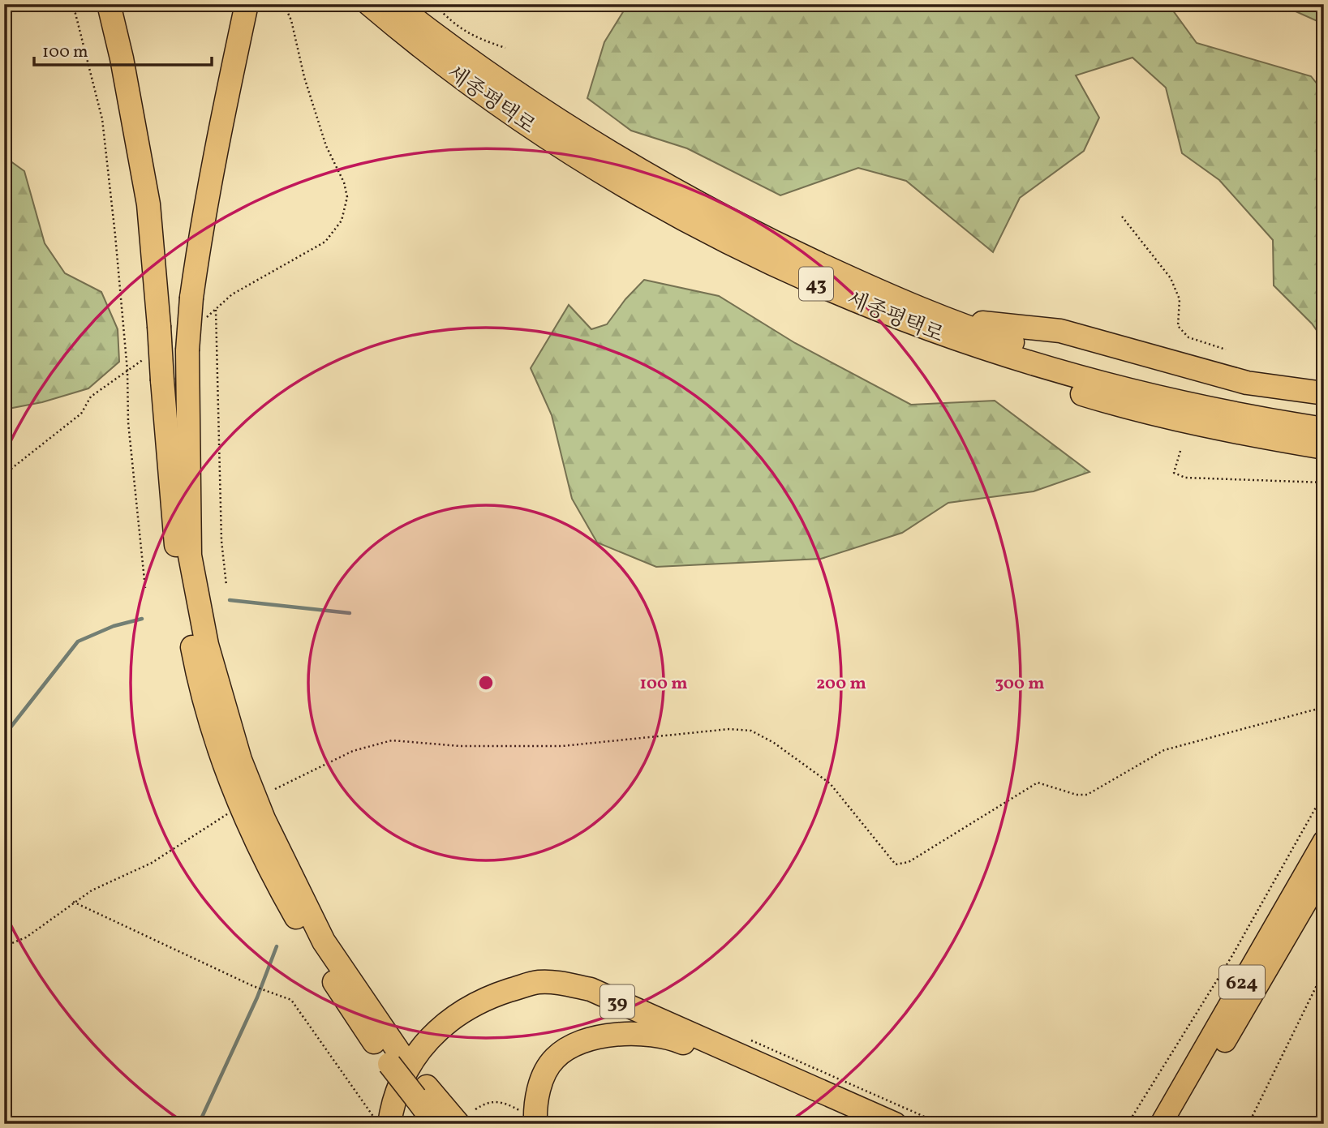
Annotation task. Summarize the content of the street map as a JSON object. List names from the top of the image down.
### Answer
{
  "streets": {
    "highway": ["세종평택로", "43", "39"],
    "main road": ["624"]
  },
  "scale_bar": "100 m",
  "rings": ["100 m", "200 m", "300 m"]
}
